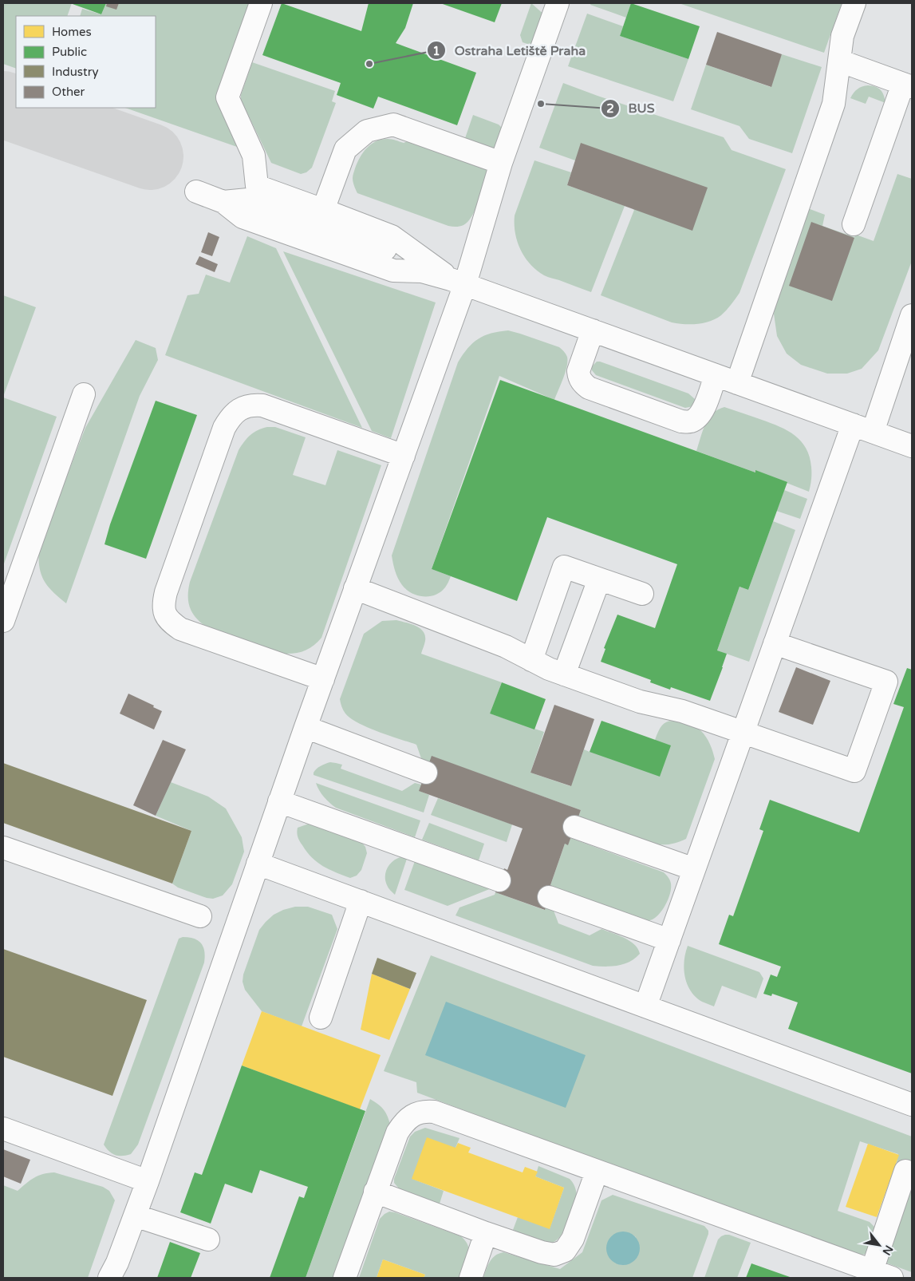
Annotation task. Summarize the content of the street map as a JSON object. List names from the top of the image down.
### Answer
{
  "places": ["Ostraha Letiště Praha", "BUS"],
  "legend": [
    "Homes",
    "Public",
    "Industry",
    "Other"
  ],
  "north": "bottom right"
}
